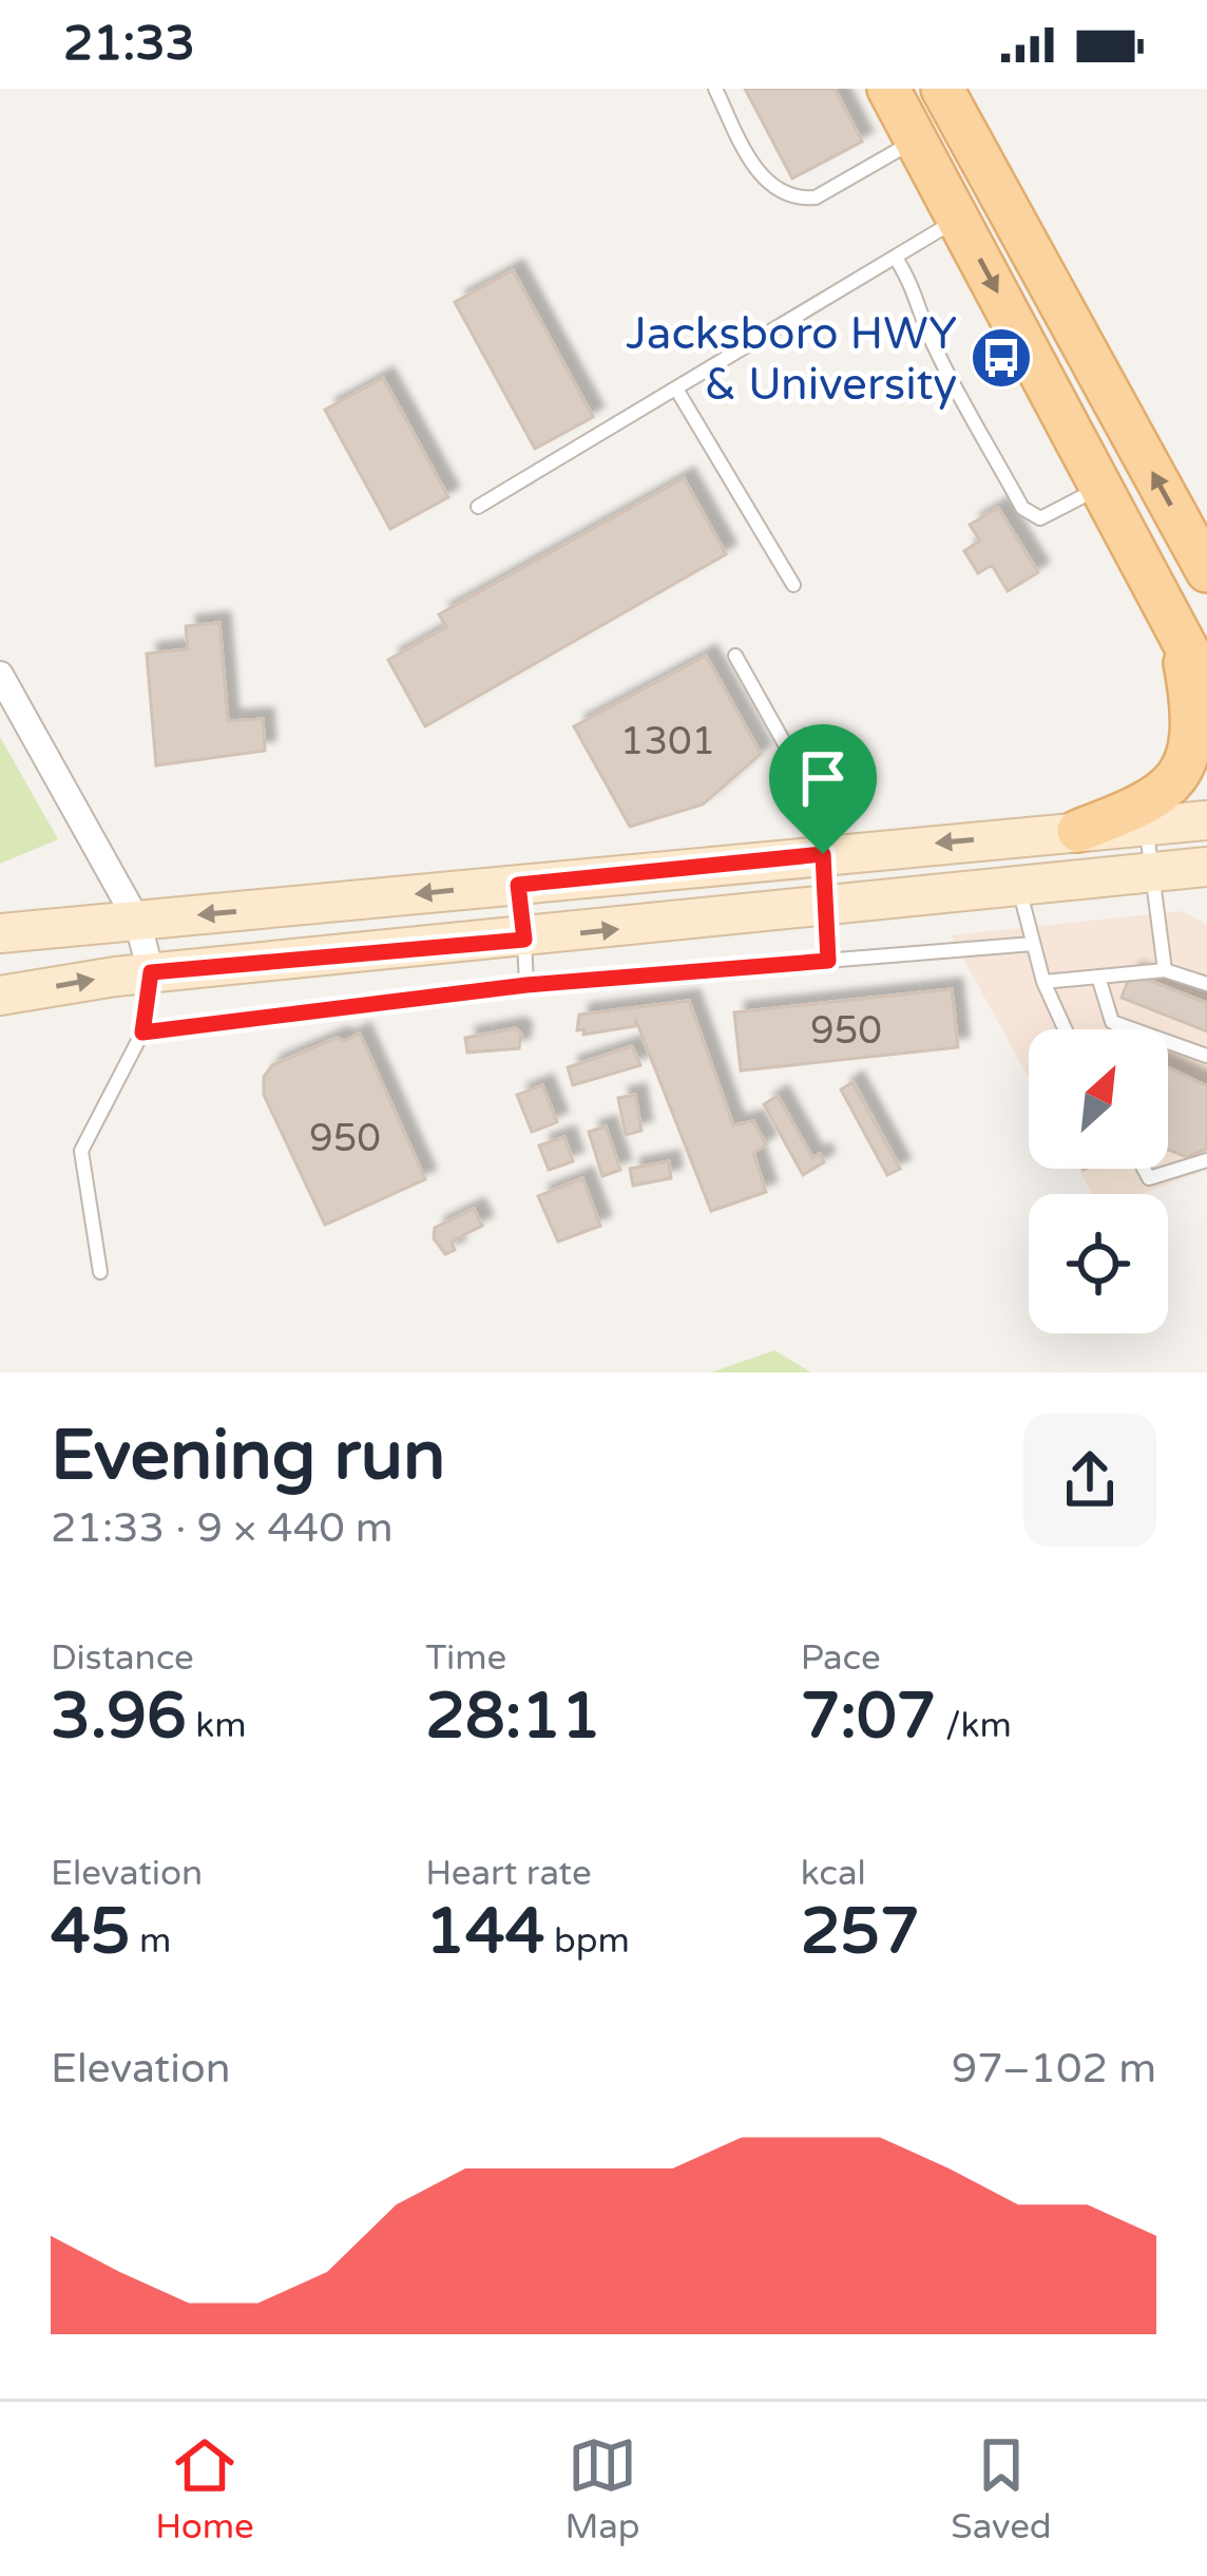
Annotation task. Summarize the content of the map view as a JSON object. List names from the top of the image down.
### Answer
{
  "places": {
    "bus stop": ["Jacksboro HWY & University"]
  },
  "house_numbers": ["1301", "950", "950"],
  "north": "top right",
  "page": {
    "status": "21:33",
    "heading": ["Evening run", "21:33 · 9 × 440 m"],
    "stats": [
      ["Distance", "3.96 km"],
      ["Time", "28:11"],
      ["Pace", "7:07 /km"],
      ["Elevation", "45 m"],
      ["Heart rate", "144 bpm"],
      ["kcal", "257"]
    ],
    "chart": ["Elevation", "97–102 m"],
    "tabs": ["Home", "Map", "Saved"]
  }
}
